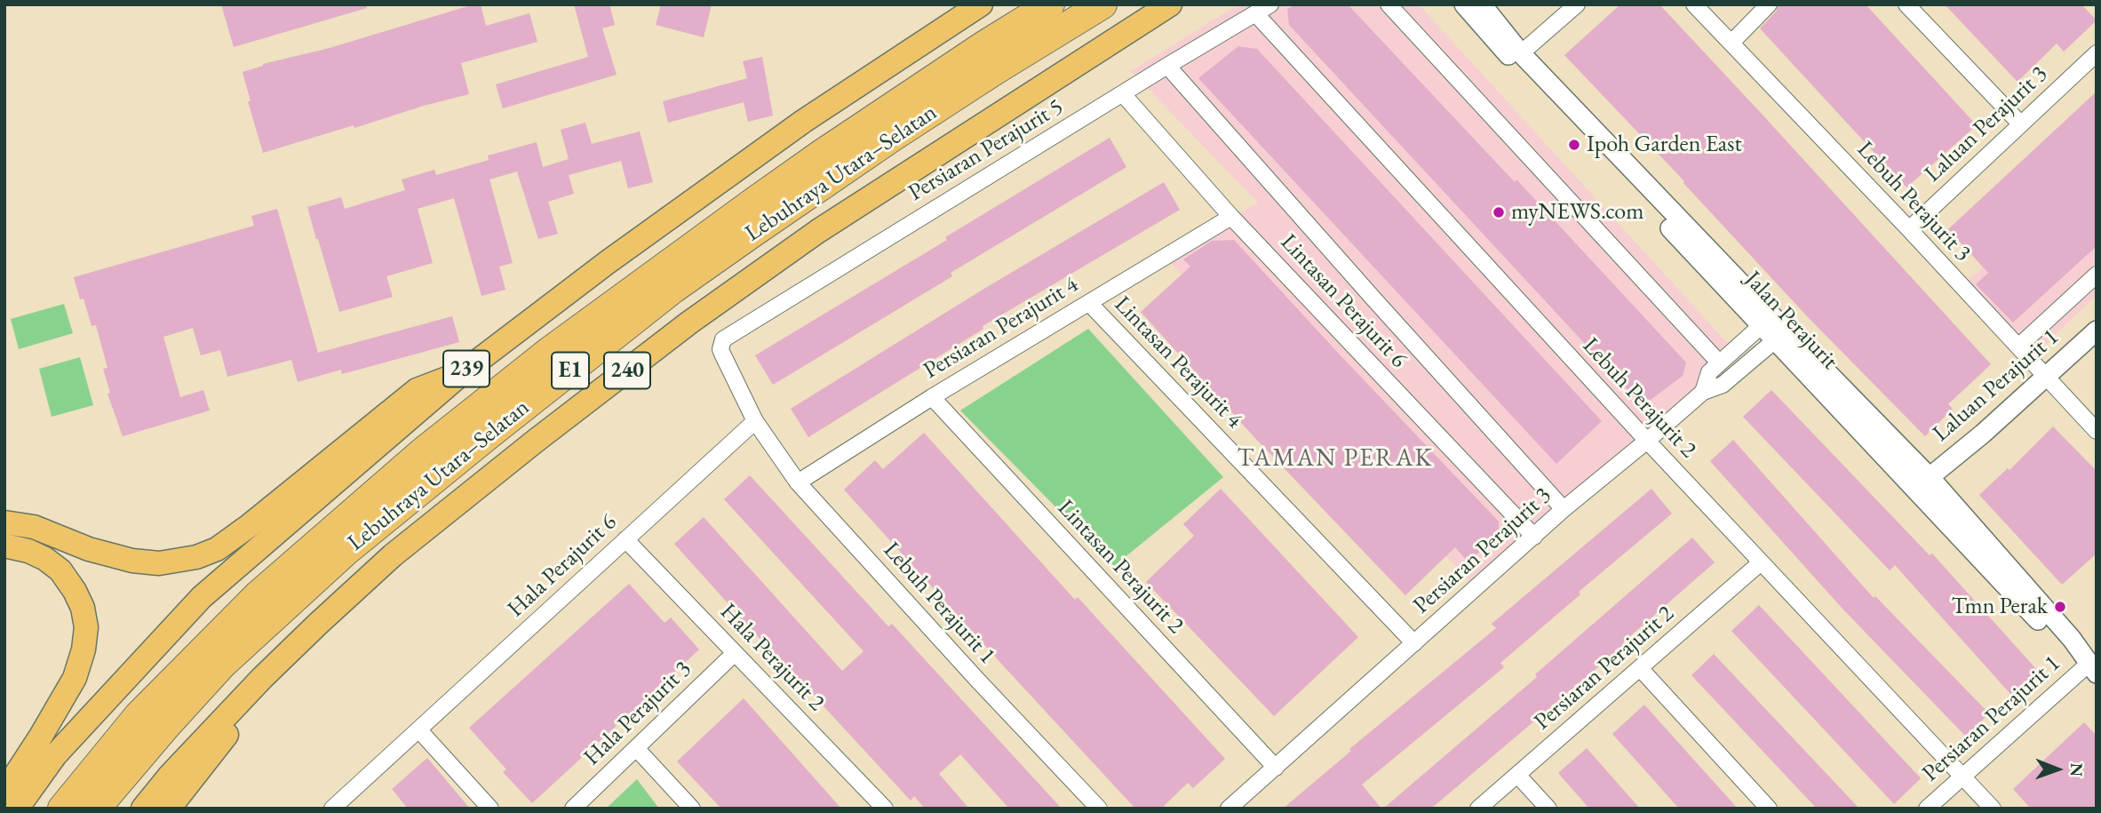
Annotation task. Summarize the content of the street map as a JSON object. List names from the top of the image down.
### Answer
{
  "streets": {
    "highway": ["Lebuhraya Utara–Selatan", "E1"],
    "main road": ["239", "240"],
    "street": [
      "Laluan Perajurit 3",
      "Persiaran Perajurit 5",
      "Lebuh Perajurit 3",
      "Lintasan Perajurit 6",
      "Jalan Perajurit",
      "Persiaran Perajurit 4",
      "Lintasan Perajurit 4",
      "Laluan Perajurit 1",
      "Lebuh Perajurit 2",
      "Persiaran Perajurit 3",
      "Hala Perajurit 6",
      "Lintasan Perajurit 2",
      "Lebuh Perajurit 1",
      "Hala Perajurit 2",
      "Persiaran Perajurit 2",
      "Hala Perajurit 3",
      "Persiaran Perajurit 1"
    ]
  },
  "crossings": [
    ["Laluan Perajurit 3", "Lebuh Perajurit 3"],
    ["Persiaran Perajurit 5", "Lintasan Perajurit 6"],
    ["Persiaran Perajurit 5", "Lebuh Perajurit 2"],
    ["Persiaran Perajurit 5", "Hala Perajurit 6"],
    ["Persiaran Perajurit 5", "Lebuh Perajurit 1"],
    ["Lebuh Perajurit 3", "Laluan Perajurit 1"],
    ["Lintasan Perajurit 6", "Persiaran Perajurit 4"],
    ["Lintasan Perajurit 6", "Persiaran Perajurit 3"],
    ["Jalan Perajurit", "Laluan Perajurit 1"],
    ["Jalan Perajurit", "Persiaran Perajurit 3"],
    ["Jalan Perajurit", "Persiaran Perajurit 1"],
    ["Persiaran Perajurit 4", "Lintasan Perajurit 4"],
    ["Persiaran Perajurit 4", "Lintasan Perajurit 2"],
    ["Persiaran Perajurit 4", "Lebuh Perajurit 1"],
    ["Lintasan Perajurit 4", "Persiaran Perajurit 3"],
    ["Lebuh Perajurit 2", "Persiaran Perajurit 3"],
    ["Lebuh Perajurit 2", "Persiaran Perajurit 2"],
    ["Lebuh Perajurit 2", "Persiaran Perajurit 1"],
    ["Persiaran Perajurit 3", "Lintasan Perajurit 2"],
    ["Hala Perajurit 6", "Lebuh Perajurit 1"],
    ["Hala Perajurit 6", "Hala Perajurit 2"],
    ["Hala Perajurit 2", "Hala Perajurit 3"]
  ],
  "districts": ["TAMAN PERAK"],
  "places": ["Ipoh Garden East", "myNEWS.com", "Tmn Perak"],
  "north": "right"
}
